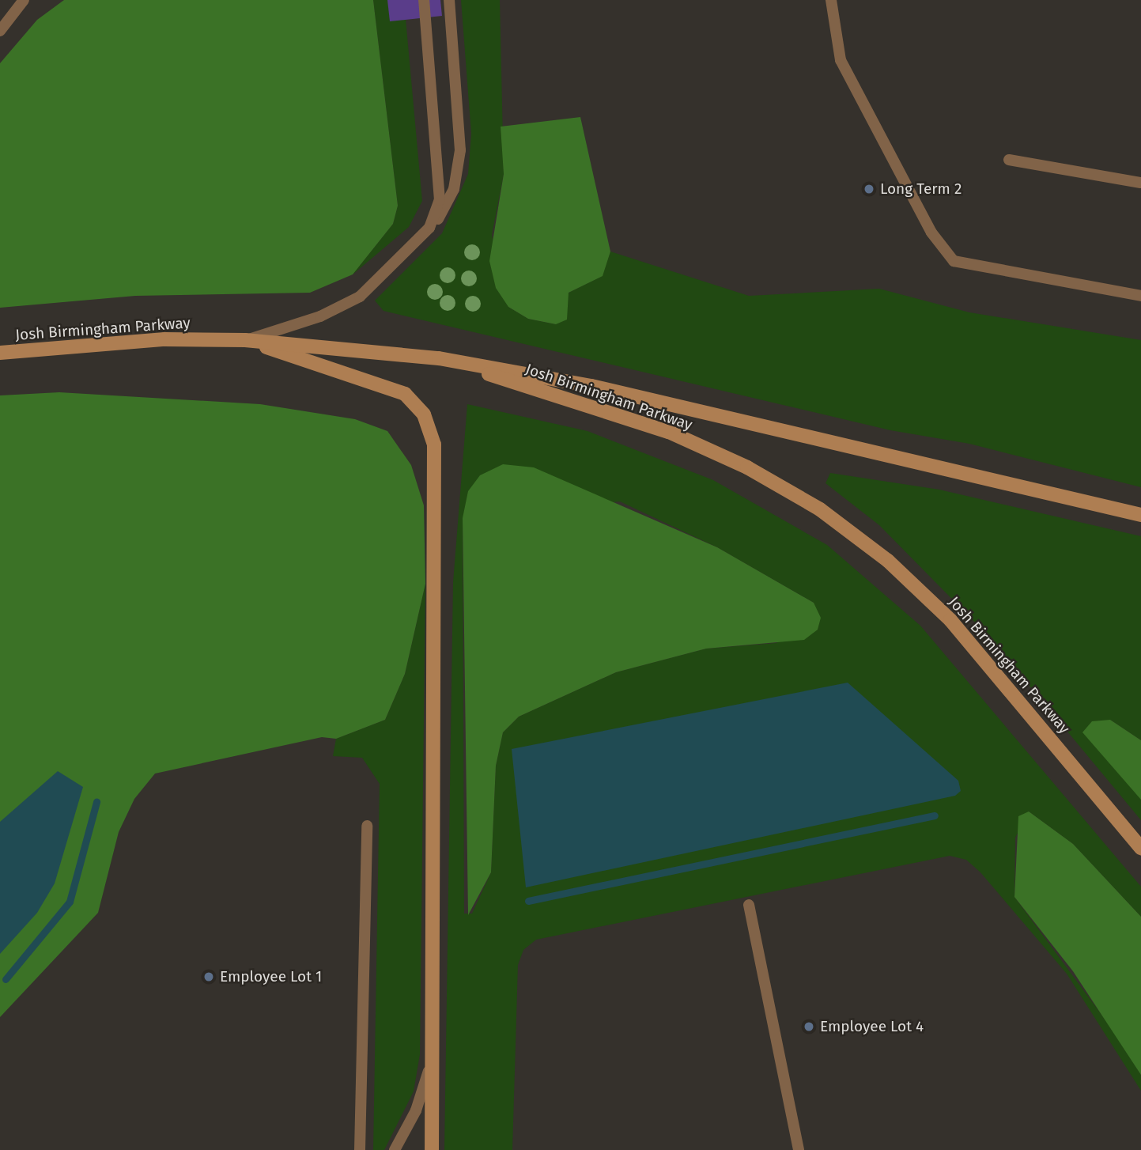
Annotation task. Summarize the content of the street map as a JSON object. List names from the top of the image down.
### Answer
{
  "streets": {
    "main road": ["Josh Birmingham Parkway"]
  },
  "places": ["Long Term 2", "Employee Lot 1", "Employee Lot 4"]
}
